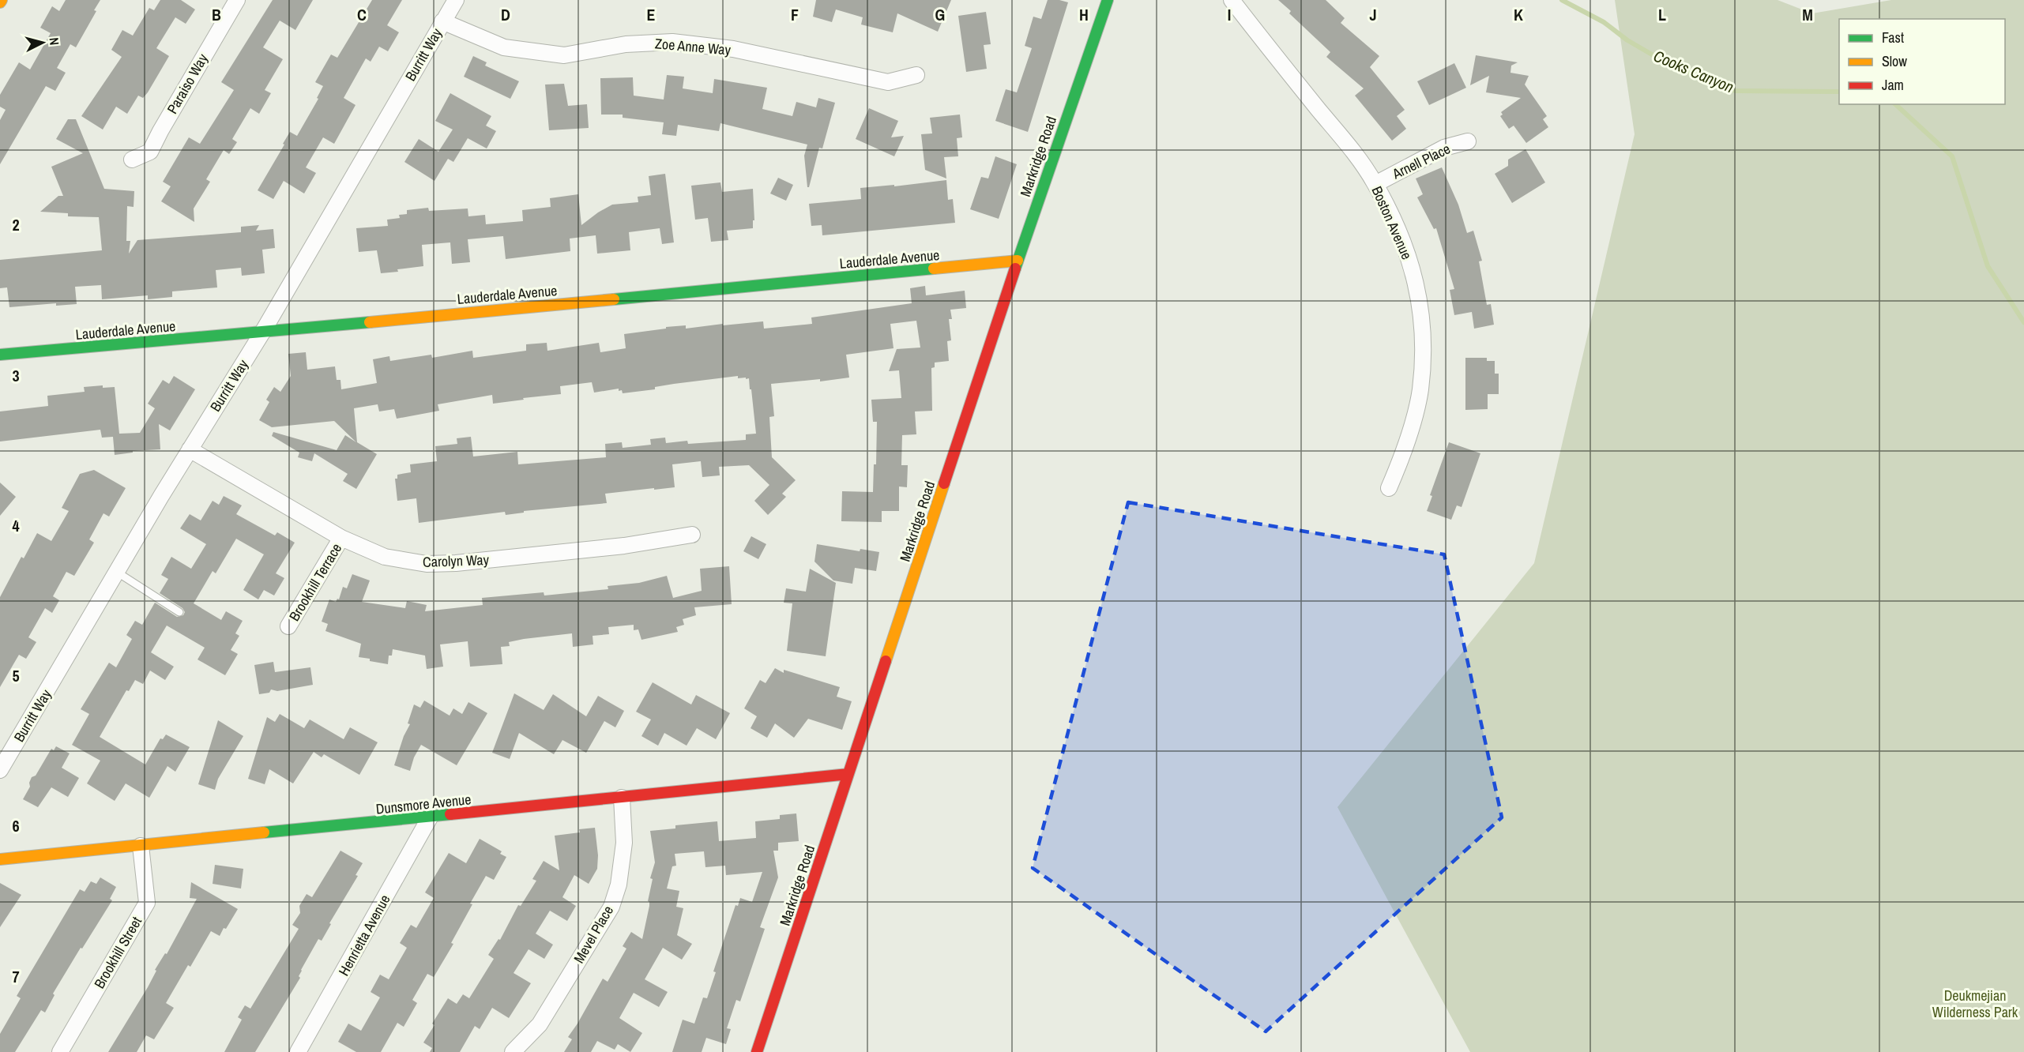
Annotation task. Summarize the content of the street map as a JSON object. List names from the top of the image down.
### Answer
{
  "streets": {
    "street": [
      "Zoe Anne Way",
      "Burritt Way",
      "Paraiso Way",
      "Markridge Road",
      "Arnell Place",
      "Boston Avenue",
      "Lauderdale Avenue",
      "Carolyn Way",
      "Brookhill Terrace",
      "Dunsmore Avenue",
      "Mevel Place",
      "Henrietta Avenue",
      "Brookhill Street"
    ]
  },
  "crossings": [
    ["Zoe Anne Way", "Burritt Way"],
    ["Burritt Way", "Lauderdale Avenue"],
    ["Burritt Way", "Carolyn Way"],
    ["Markridge Road", "Lauderdale Avenue"],
    ["Markridge Road", "Dunsmore Avenue"],
    ["Arnell Place", "Boston Avenue"],
    ["Carolyn Way", "Brookhill Terrace"],
    ["Dunsmore Avenue", "Mevel Place"],
    ["Dunsmore Avenue", "Henrietta Avenue"],
    ["Dunsmore Avenue", "Brookhill Street"]
  ],
  "water": ["Cooks Canyon"],
  "parks": ["Deukmejian Wilderness Park"],
  "legend": ["Fast", "Slow", "Jam"],
  "north": "right",
  "grid": {
    "columns": [
      "B",
      "C",
      "D",
      "E",
      "F",
      "G",
      "H",
      "I",
      "J",
      "K",
      "L",
      "M"
    ],
    "rows": [
      "2",
      "3",
      "4",
      "5",
      "6",
      "7"
    ]
  }
}
